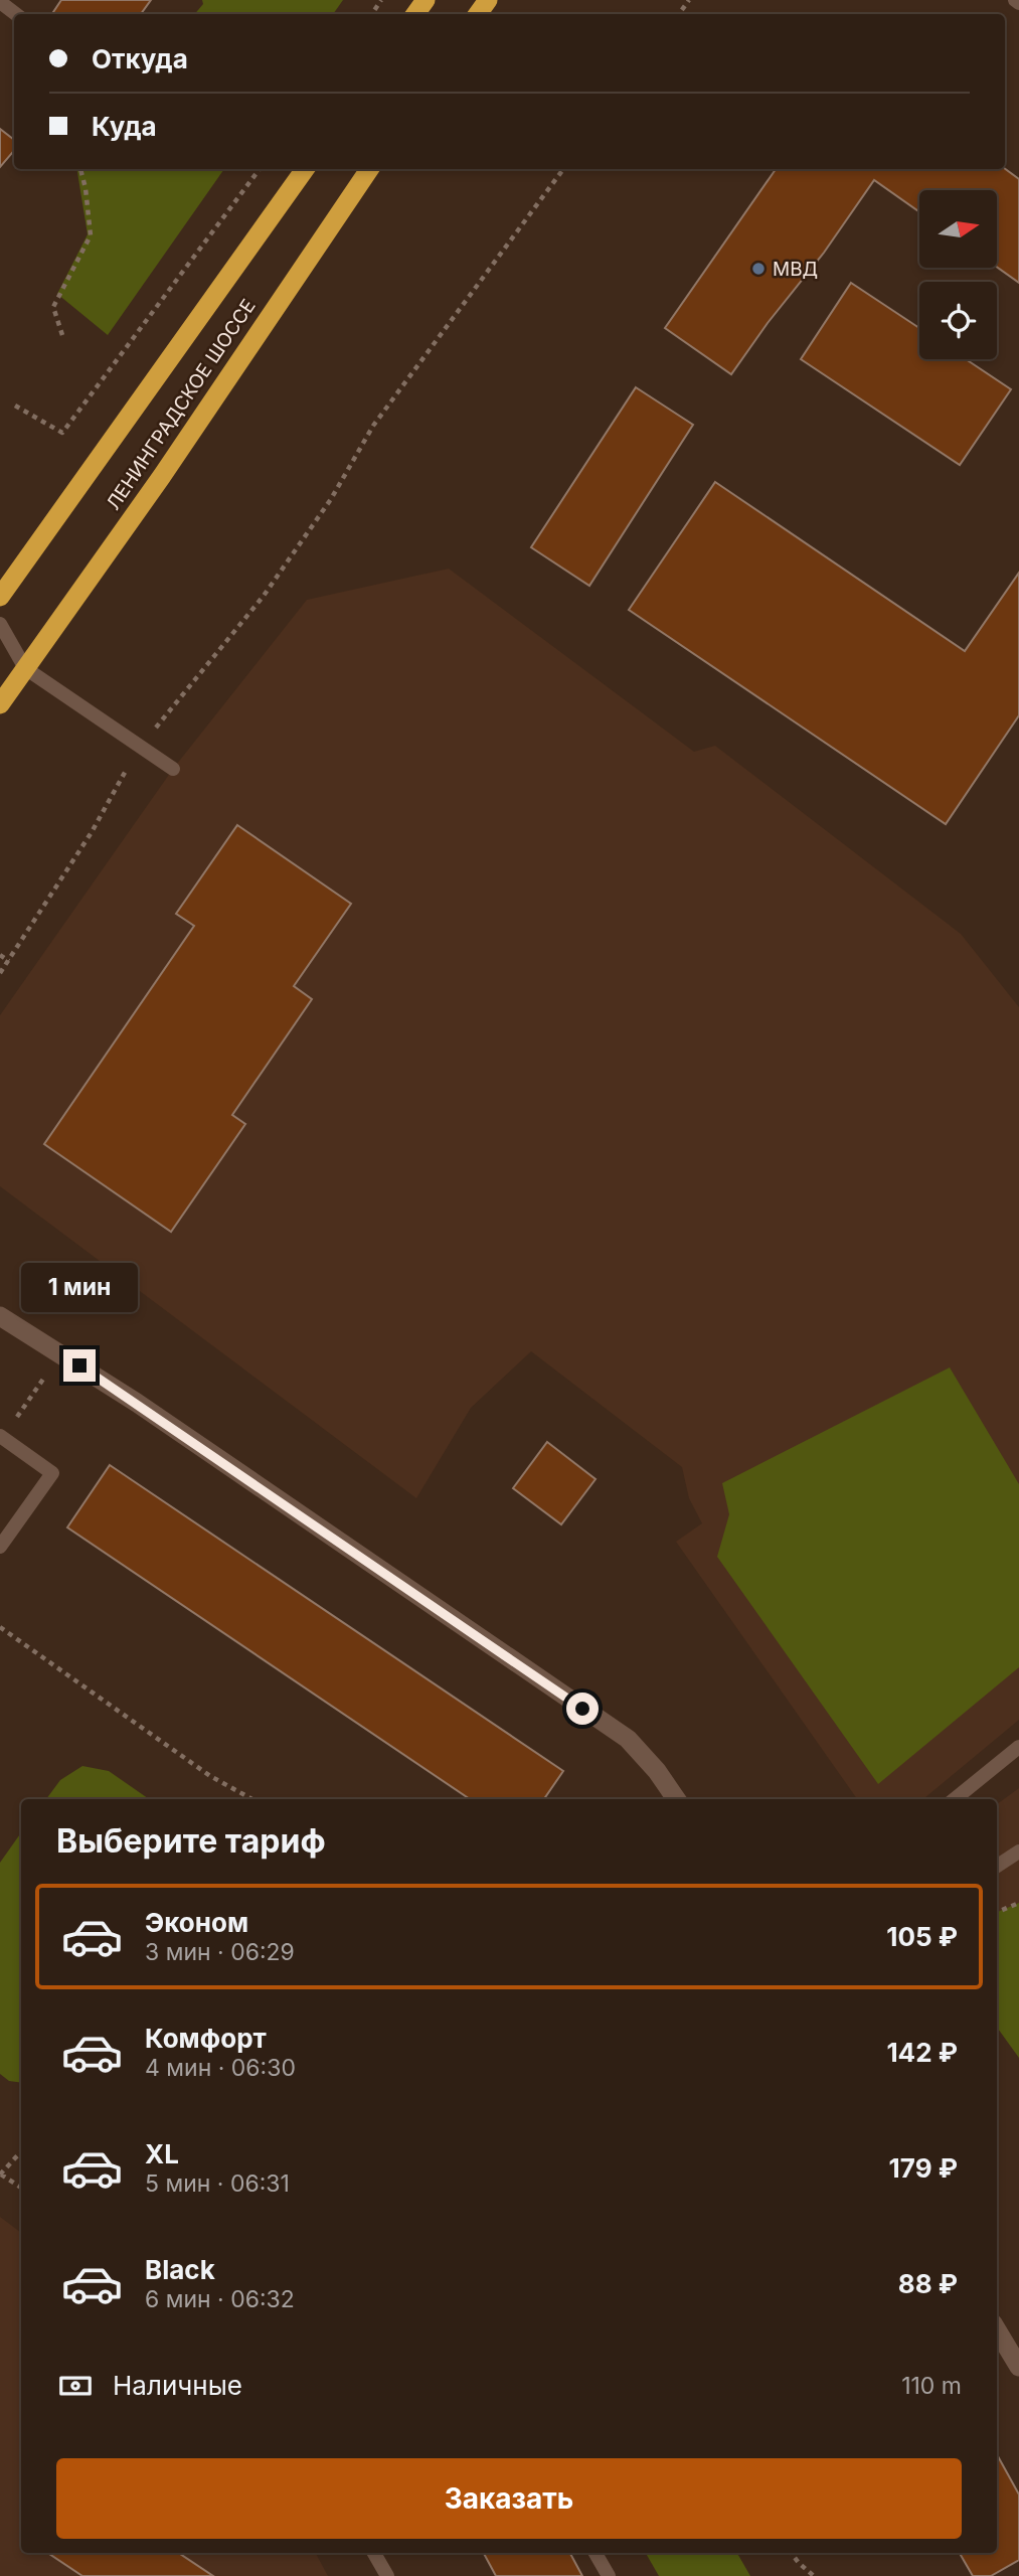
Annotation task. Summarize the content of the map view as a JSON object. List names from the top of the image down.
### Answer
{
  "streets": {
    "highway": ["ЛЕНИНГРАДСКОЕ ШОССЕ"]
  },
  "places": ["МВД"],
  "north": "right",
  "page": {
    "banner": ["Откуда", "Куда"],
    "bubble": "1 мин",
    "heading": "Выберите тариф",
    "list": [
      {
        "name": "Эконом",
        "note": "3 мин · 06:29",
        "value": "105 ₽"
      },
      {
        "name": "Комфорт",
        "note": "4 мин · 06:30",
        "value": "142 ₽"
      },
      {
        "name": "XL",
        "note": "5 мин · 06:31",
        "value": "179 ₽"
      },
      {
        "name": "Black",
        "note": "6 мин · 06:32",
        "value": "88 ₽"
      }
    ],
    "pay": ["Наличные", "110 m"],
    "buttons": "Заказать"
  }
}
